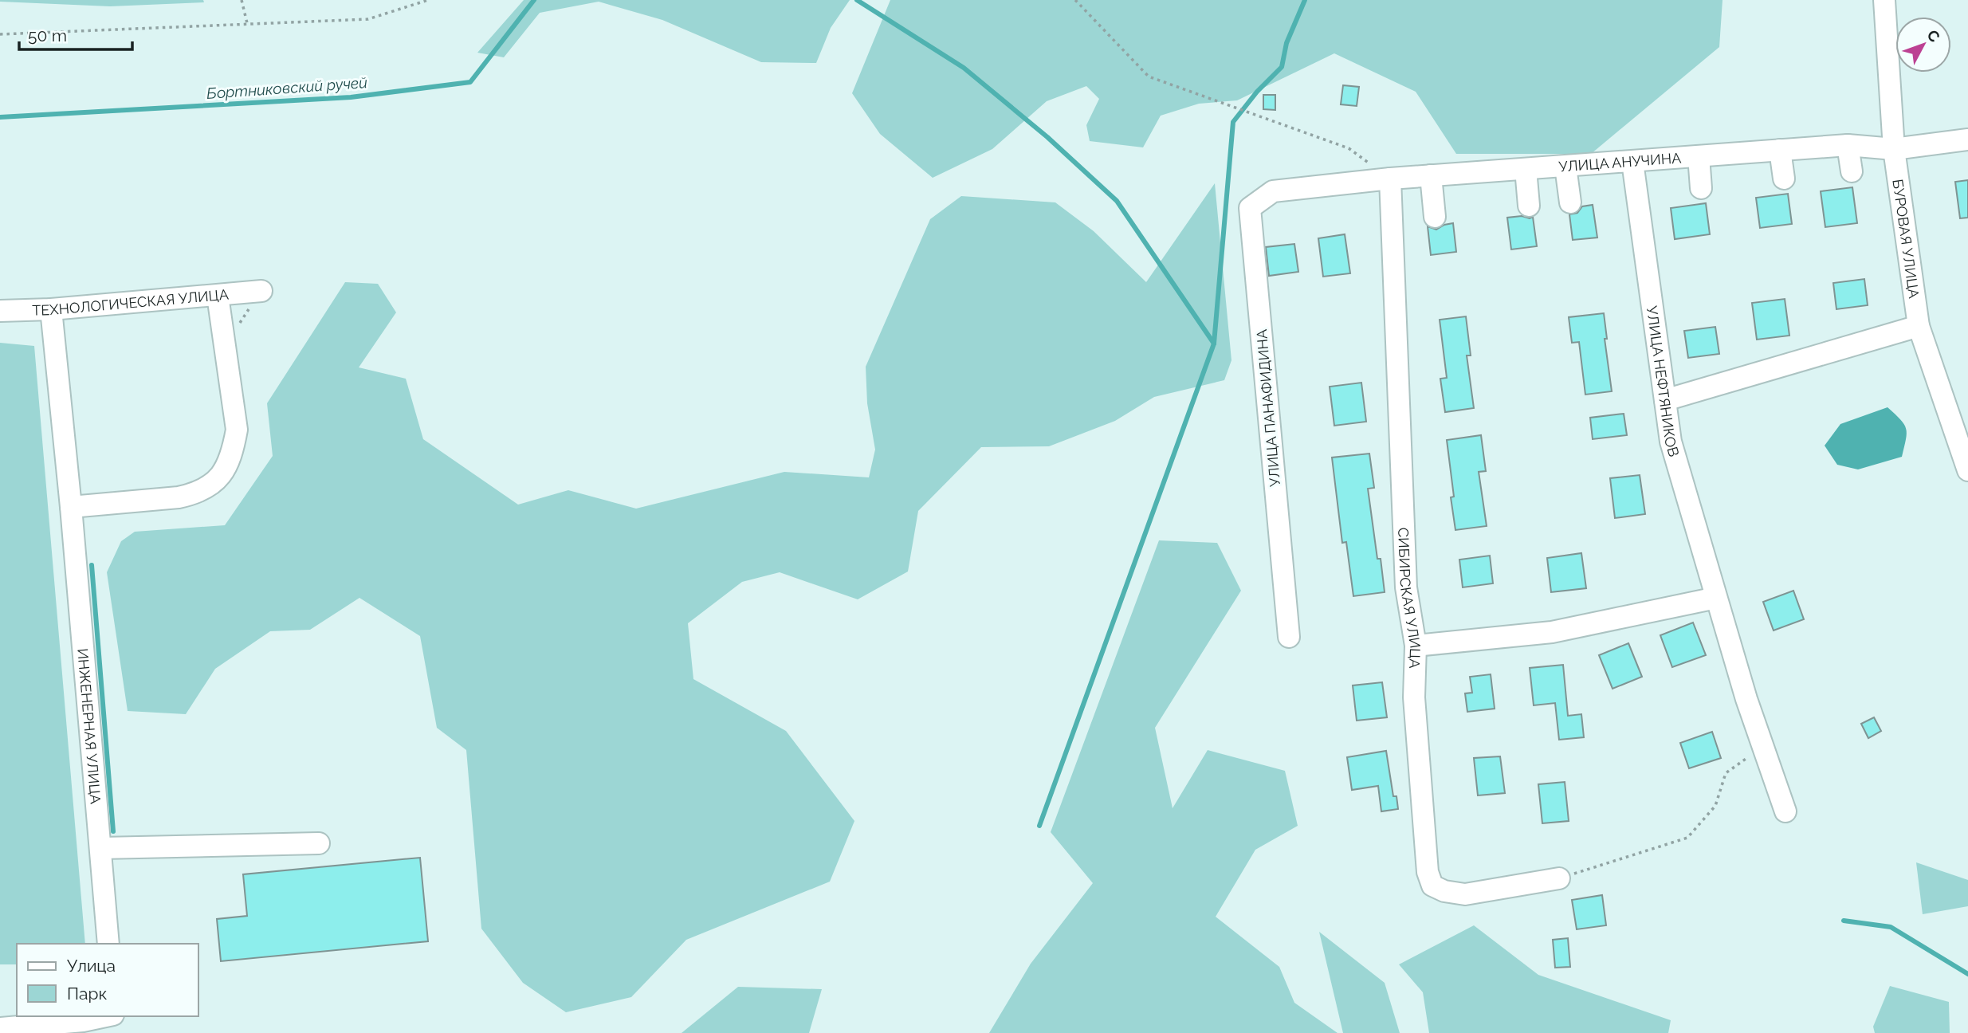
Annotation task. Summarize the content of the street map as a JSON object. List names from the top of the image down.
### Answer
{
  "streets": {
    "street": [
      "УЛИЦА АНУЧИНА",
      "БУРОВАЯ УЛИЦА",
      "ТЕХНОЛОГИЧЕСКАЯ УЛИЦА",
      "УЛИЦА НЕФТЯНИКОВ",
      "УЛИЦА ПАНАФИДИНА",
      "СИБИРСКАЯ УЛИЦА",
      "ИНЖЕНЕРНАЯ УЛИЦА"
    ]
  },
  "crossings": [
    ["УЛИЦА АНУЧИНА", "БУРОВАЯ УЛИЦА"],
    ["УЛИЦА АНУЧИНА", "УЛИЦА НЕФТЯНИКОВ"],
    ["УЛИЦА АНУЧИНА", "УЛИЦА ПАНАФИДИНА"],
    ["УЛИЦА АНУЧИНА", "СИБИРСКАЯ УЛИЦА"],
    ["ТЕХНОЛОГИЧЕСКАЯ УЛИЦА", "ИНЖЕНЕРНАЯ УЛИЦА"]
  ],
  "water": ["Бортниковский ручей"],
  "legend": ["Улица", "Парк"],
  "scale_bar": "50 m",
  "north": "top right"
}
